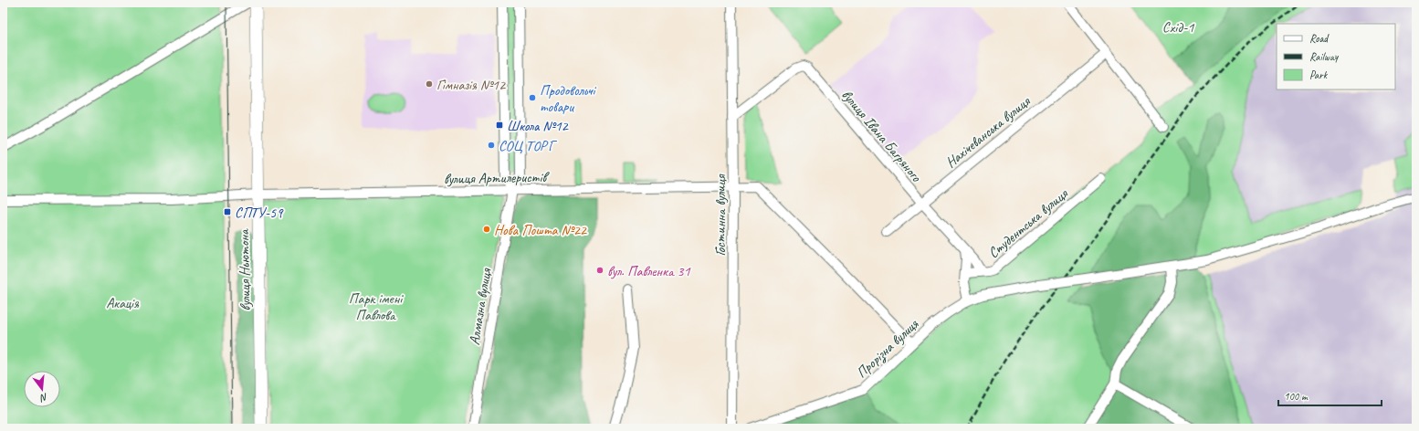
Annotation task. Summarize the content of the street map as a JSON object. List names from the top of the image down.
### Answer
{
  "streets": {
    "main road": ["вулиця Ньютона"],
    "street": [
      "Нахічеванська вулиця",
      "вулиця Івана Багряного",
      "вулиця Артилеристів",
      "Гостинна вулиця",
      "Студентська вулиця",
      "Алмазна вулиця",
      "Прорізна вулиця"
    ]
  },
  "crossings": [
    ["Нахічеванська вулиця", "вулиця Івана Багряного"],
    ["вулиця Івана Багряного", "Гостинна вулиця"],
    ["вулиця Івана Багряного", "Студентська вулиця"],
    ["вулиця Артилеристів", "Гостинна вулиця"],
    ["вулиця Артилеристів", "вулиця Ньютона"],
    ["вулиця Артилеристів", "Алмазна вулиця"],
    ["вулиця Артилеристів", "Прорізна вулиця"]
  ],
  "parks": ["Схід-1", "Парк імені Павлова", "Акація"],
  "places": {
    "other": [
      "Гімназія №12",
      "Продовольчі товари",
      "СОЦ ТОРГ",
      "Нова Пошта №22",
      "вул. Павленка 31"
    ],
    "transit": ["Школа №12", "СПТУ-59"]
  },
  "legend": ["Road", "Railway", "Park"],
  "scale_bar": "100 m",
  "north": "bottom"
}
